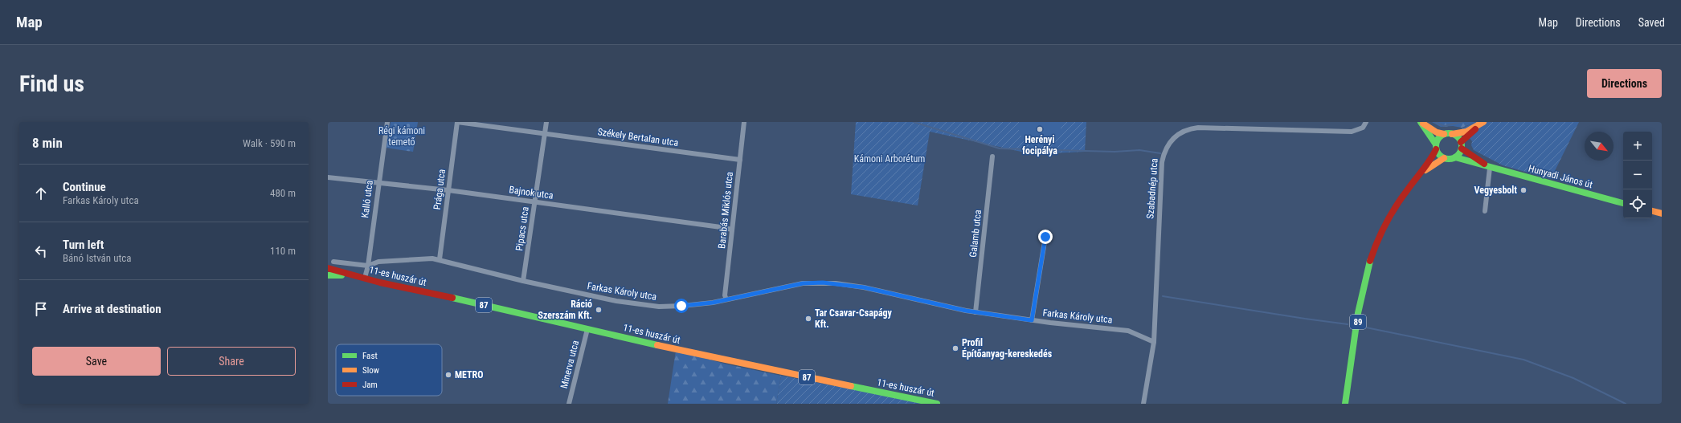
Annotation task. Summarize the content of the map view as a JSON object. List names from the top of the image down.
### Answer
{
  "streets": {
    "main road": [
      "Hunyadi János út",
      "11-es huszár út",
      "87",
      "89"
    ],
    "street": [
      "Székely Bertalan utca",
      "Szabadnép utca",
      "Prága utca",
      "Bajnok utca",
      "Kalló utca",
      "Barabás Miklós utca",
      "Pipacs utca",
      "Galamb utca",
      "Farkas Károly utca",
      "Minerva utca"
    ]
  },
  "crossings": [
    ["Székely Bertalan utca", "Prága utca"],
    ["Székely Bertalan utca", "Barabás Miklós utca"],
    ["Székely Bertalan utca", "Pipacs utca"],
    ["Hunyadi János út", "89"],
    ["Szabadnép utca", "Farkas Károly utca"],
    ["Prága utca", "Bajnok utca"],
    ["Prága utca", "Farkas Károly utca"],
    ["Bajnok utca", "Kalló utca"],
    ["Bajnok utca", "Barabás Miklós utca"],
    ["Bajnok utca", "Pipacs utca"],
    ["Kalló utca", "11-es huszár út"],
    ["Kalló utca", "Farkas Károly utca"],
    ["Kalló utca", "87"],
    ["Barabás Miklós utca", "Farkas Károly utca"],
    ["Pipacs utca", "Farkas Károly utca"],
    ["Galamb utca", "Farkas Károly utca"],
    ["11-es huszár út", "87"],
    ["11-es huszár út", "Minerva utca"]
  ],
  "parks": ["Régi kámoni temető", "Kámoni Arborétum"],
  "places": [
    "Herényi focipálya",
    "Vegyesbolt",
    "Ráció Szerszám Kft.",
    "Tar Csavar-Csapágy Kft.",
    "Profil Építőanyag-kereskedés",
    "METRO"
  ],
  "legend": ["Fast", "Slow", "Jam"],
  "north": "bottom right",
  "page": {
    "header": "Map",
    "nav": ["Map", "Directions", "Saved"],
    "buttons": [
      "Directions",
      ["Save", "Share"]
    ],
    "title": "Find us",
    "heading": ["8 min", "Walk · 590 m"],
    "map_buttons": ["+", "−"],
    "list": [
      ["Continue", "Farkas Károly utca", "480 m"],
      ["Turn left", "Bánó István utca", "110 m"],
      "Arrive at destination"
    ]
  }
}
